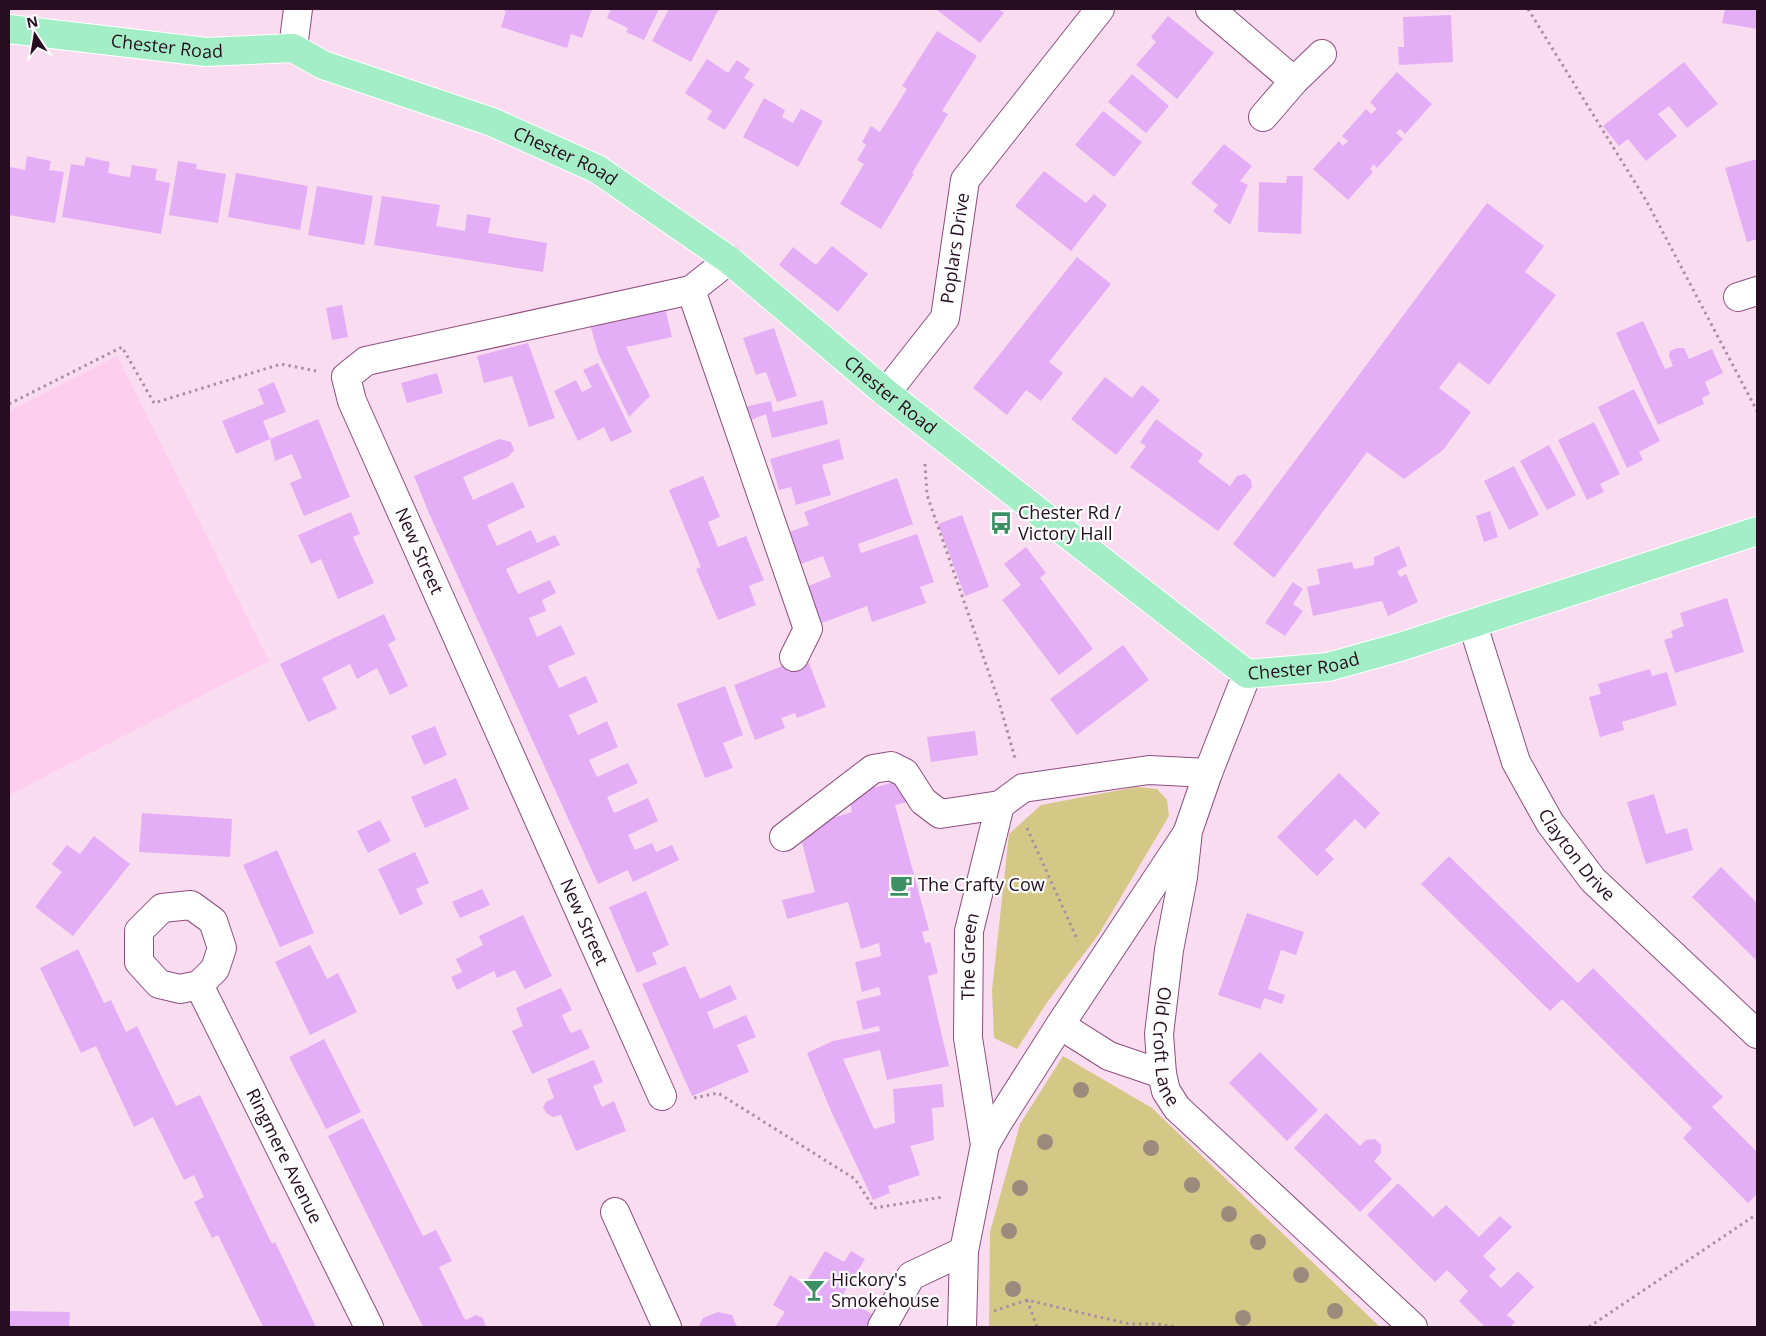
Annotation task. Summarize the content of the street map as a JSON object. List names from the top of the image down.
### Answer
{
  "streets": {
    "main road": ["Chester Road"],
    "street": [
      "Poplars Drive",
      "New Street",
      "Clayton Drive",
      "The Green",
      "Old Croft Lane",
      "Ringmere Avenue"
    ]
  },
  "crossings": [
    ["Chester Road", "Poplars Drive"],
    ["Chester Road", "Clayton Drive"],
    ["Chester Road", "Old Croft Lane"],
    ["The Green", "Old Croft Lane"]
  ],
  "places": {
    "bus stop": ["Chester Rd / Victory Hall"],
    "cafe": ["The Crafty Cow"],
    "bar": ["Hickory's Smokehouse"]
  },
  "north": "top"
}
